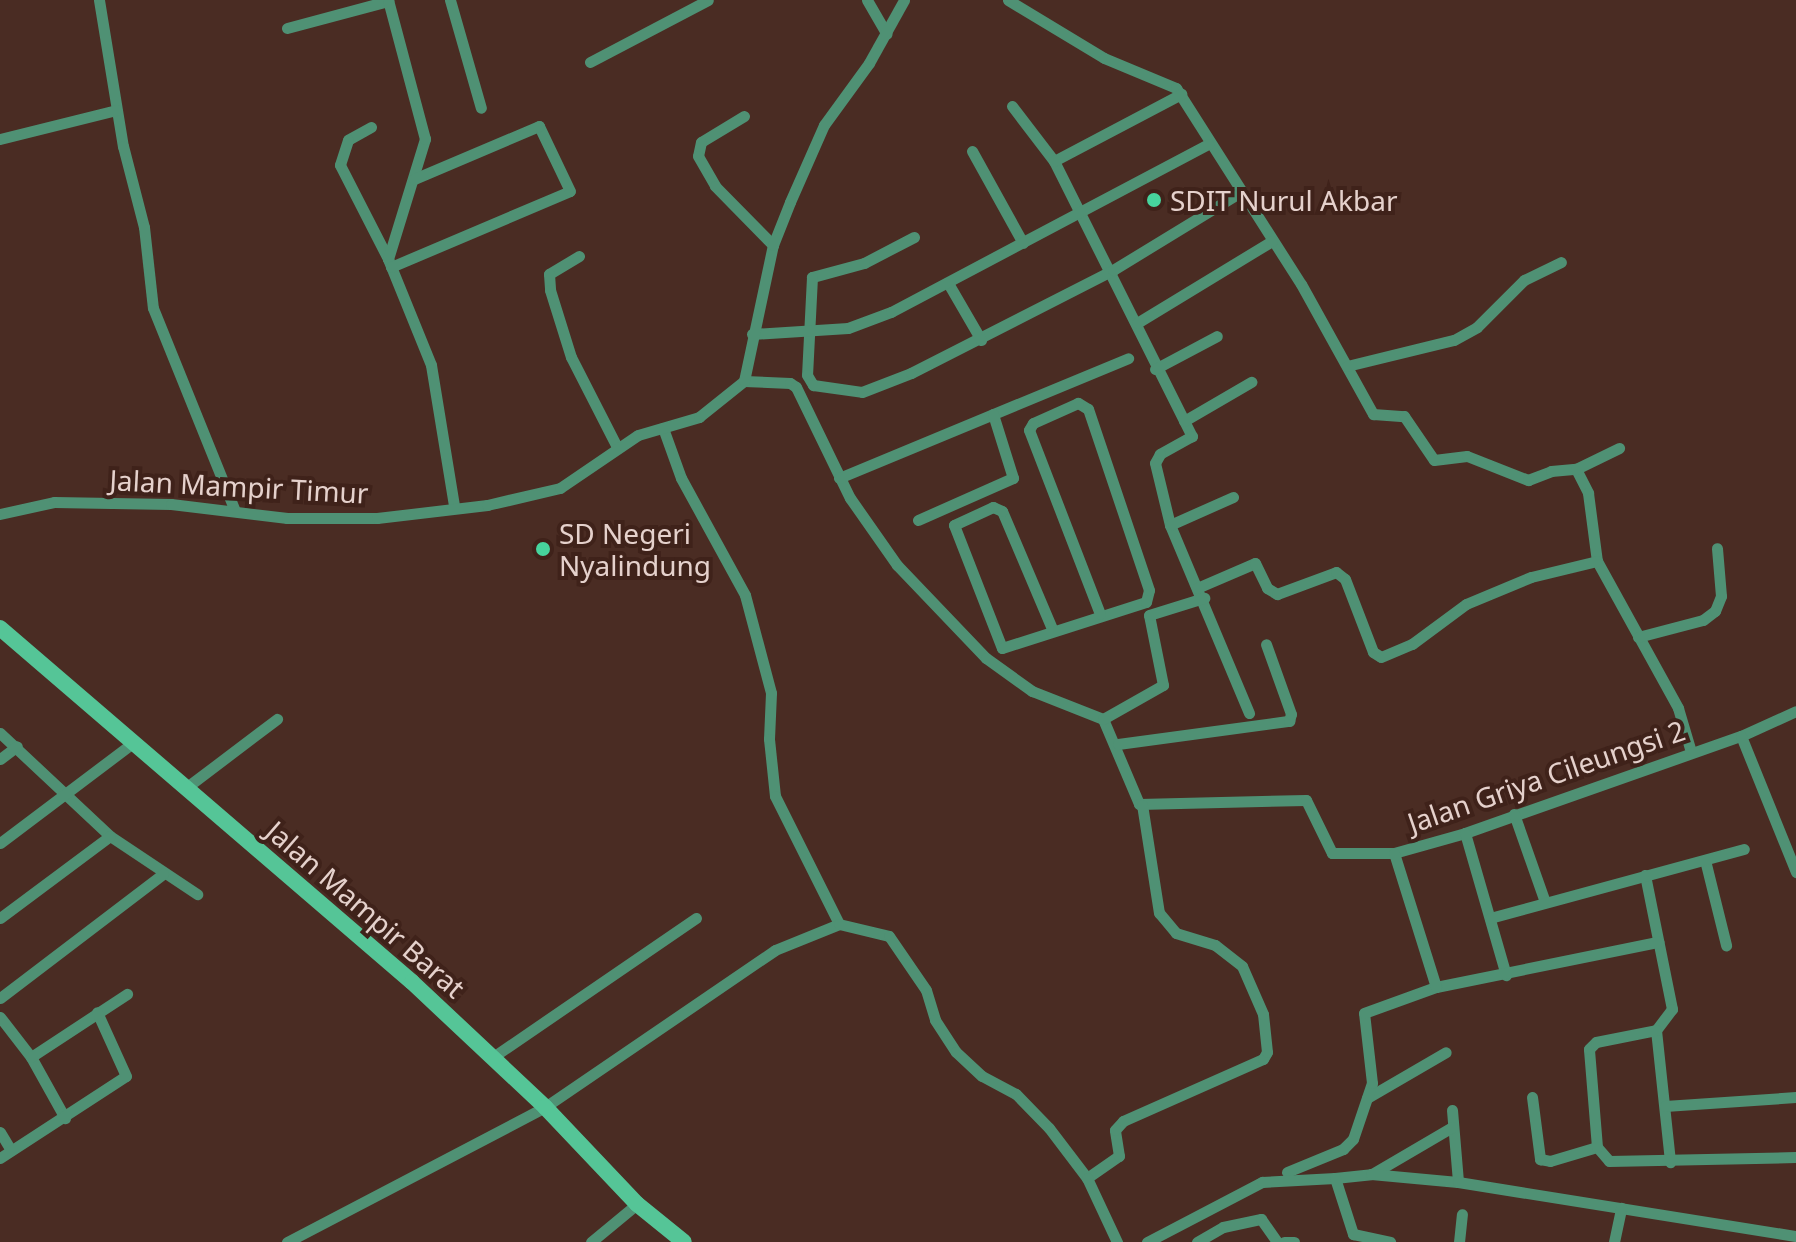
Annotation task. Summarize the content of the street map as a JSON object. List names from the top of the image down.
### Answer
{
  "streets": {
    "street": ["Jalan Mampir Timur", "Jalan Griya Cileungsi 2", "Jalan Mampir Barat"]
  },
  "places": ["SDIT Nurul Akbar", "SD Negeri Nyalindung"]
}
